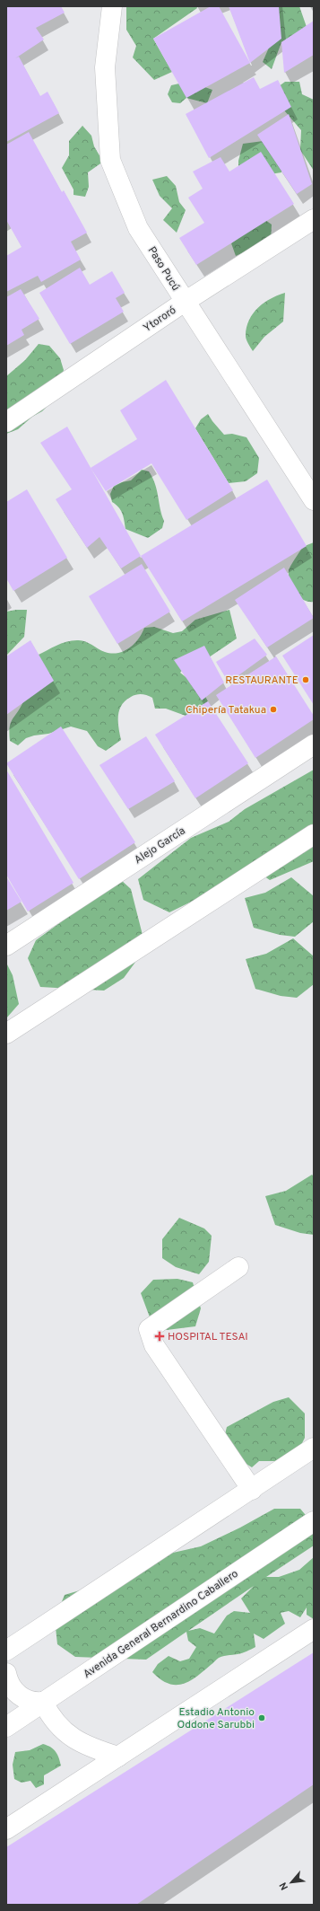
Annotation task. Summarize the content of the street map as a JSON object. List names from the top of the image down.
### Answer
{
  "streets": {
    "street": [
      "Paso Pucú",
      "Ytororó",
      "Alejo García",
      "Avenida General Bernardino Caballero"
    ]
  },
  "crossings": [
    ["Paso Pucú", "Ytororó"]
  ],
  "places": {
    "other": ["RESTAURANTE", "Chipería Tatakua", "Estadio Antonio Oddone Sarubbi"],
    "health": ["HOSPITAL TESAI"]
  },
  "north": "bottom left"
}
